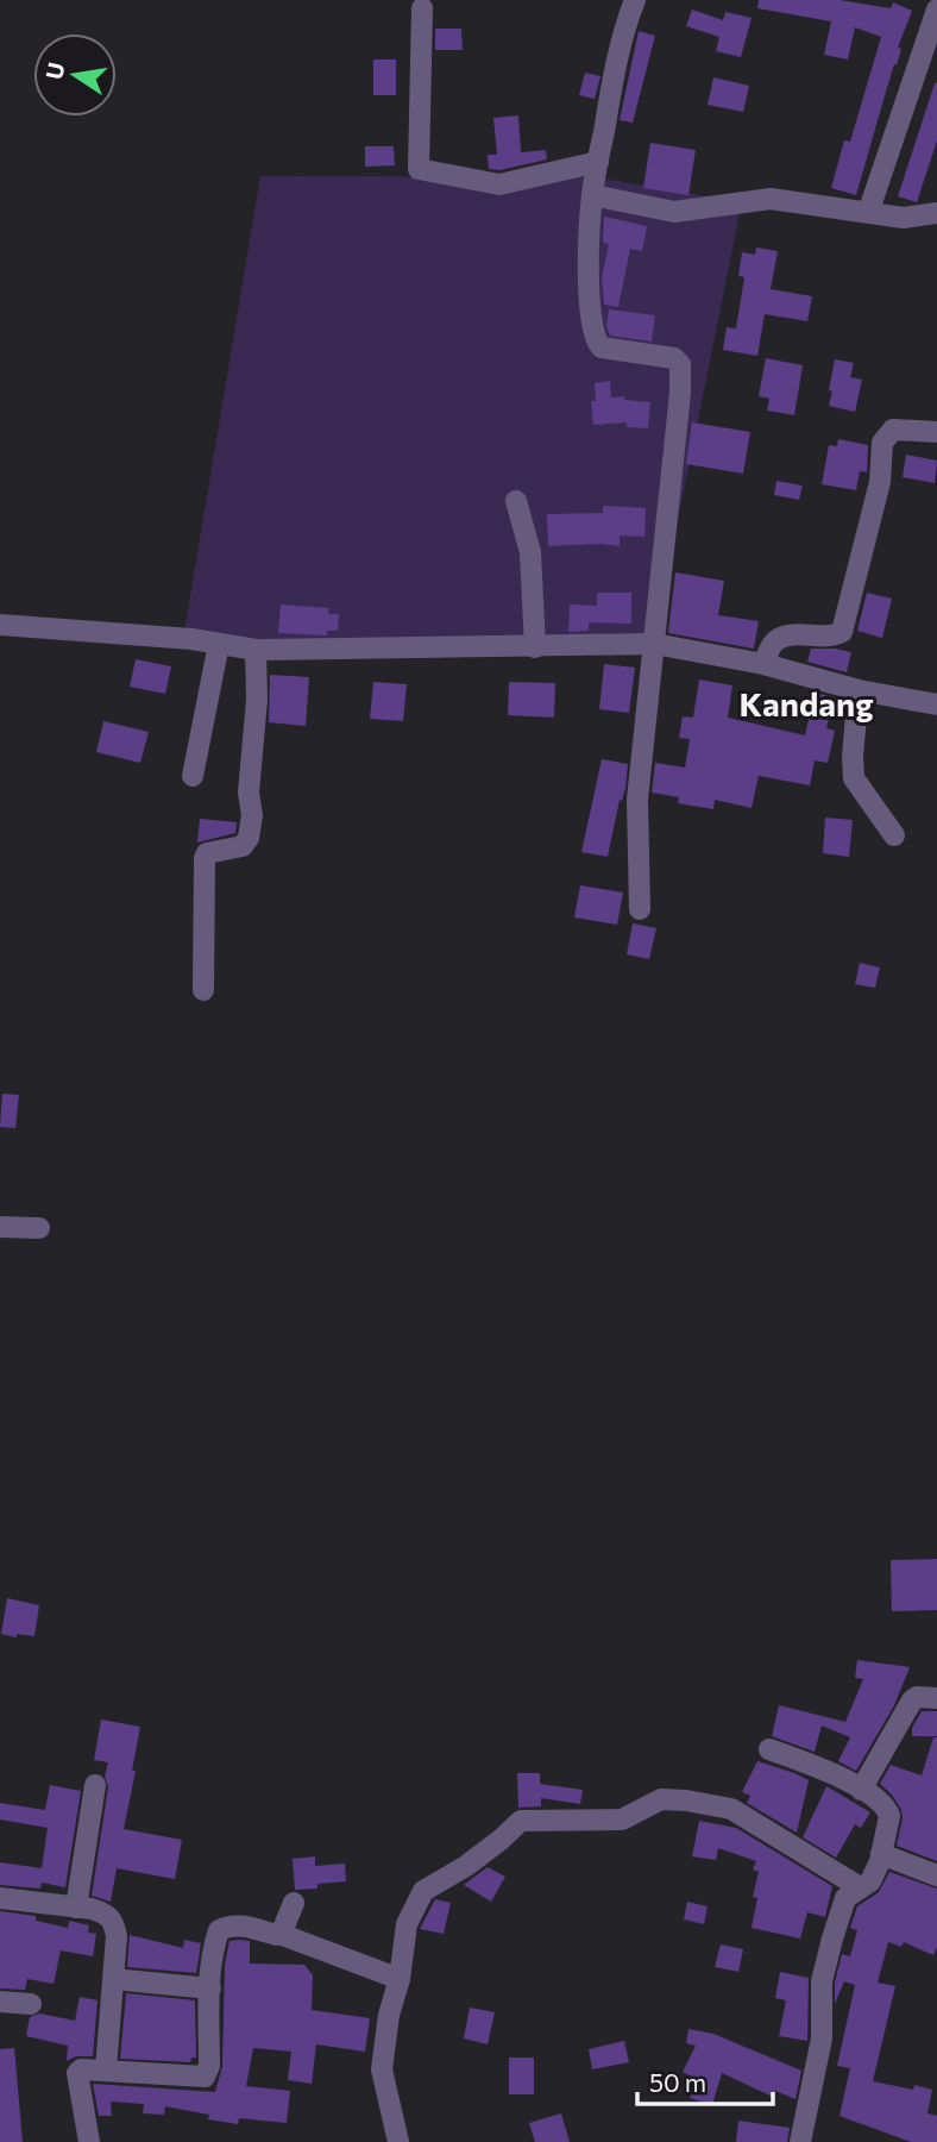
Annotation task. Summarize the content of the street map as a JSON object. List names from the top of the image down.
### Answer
{
  "districts": ["Kandang"],
  "scale_bar": "50 m",
  "north": "left"
}
